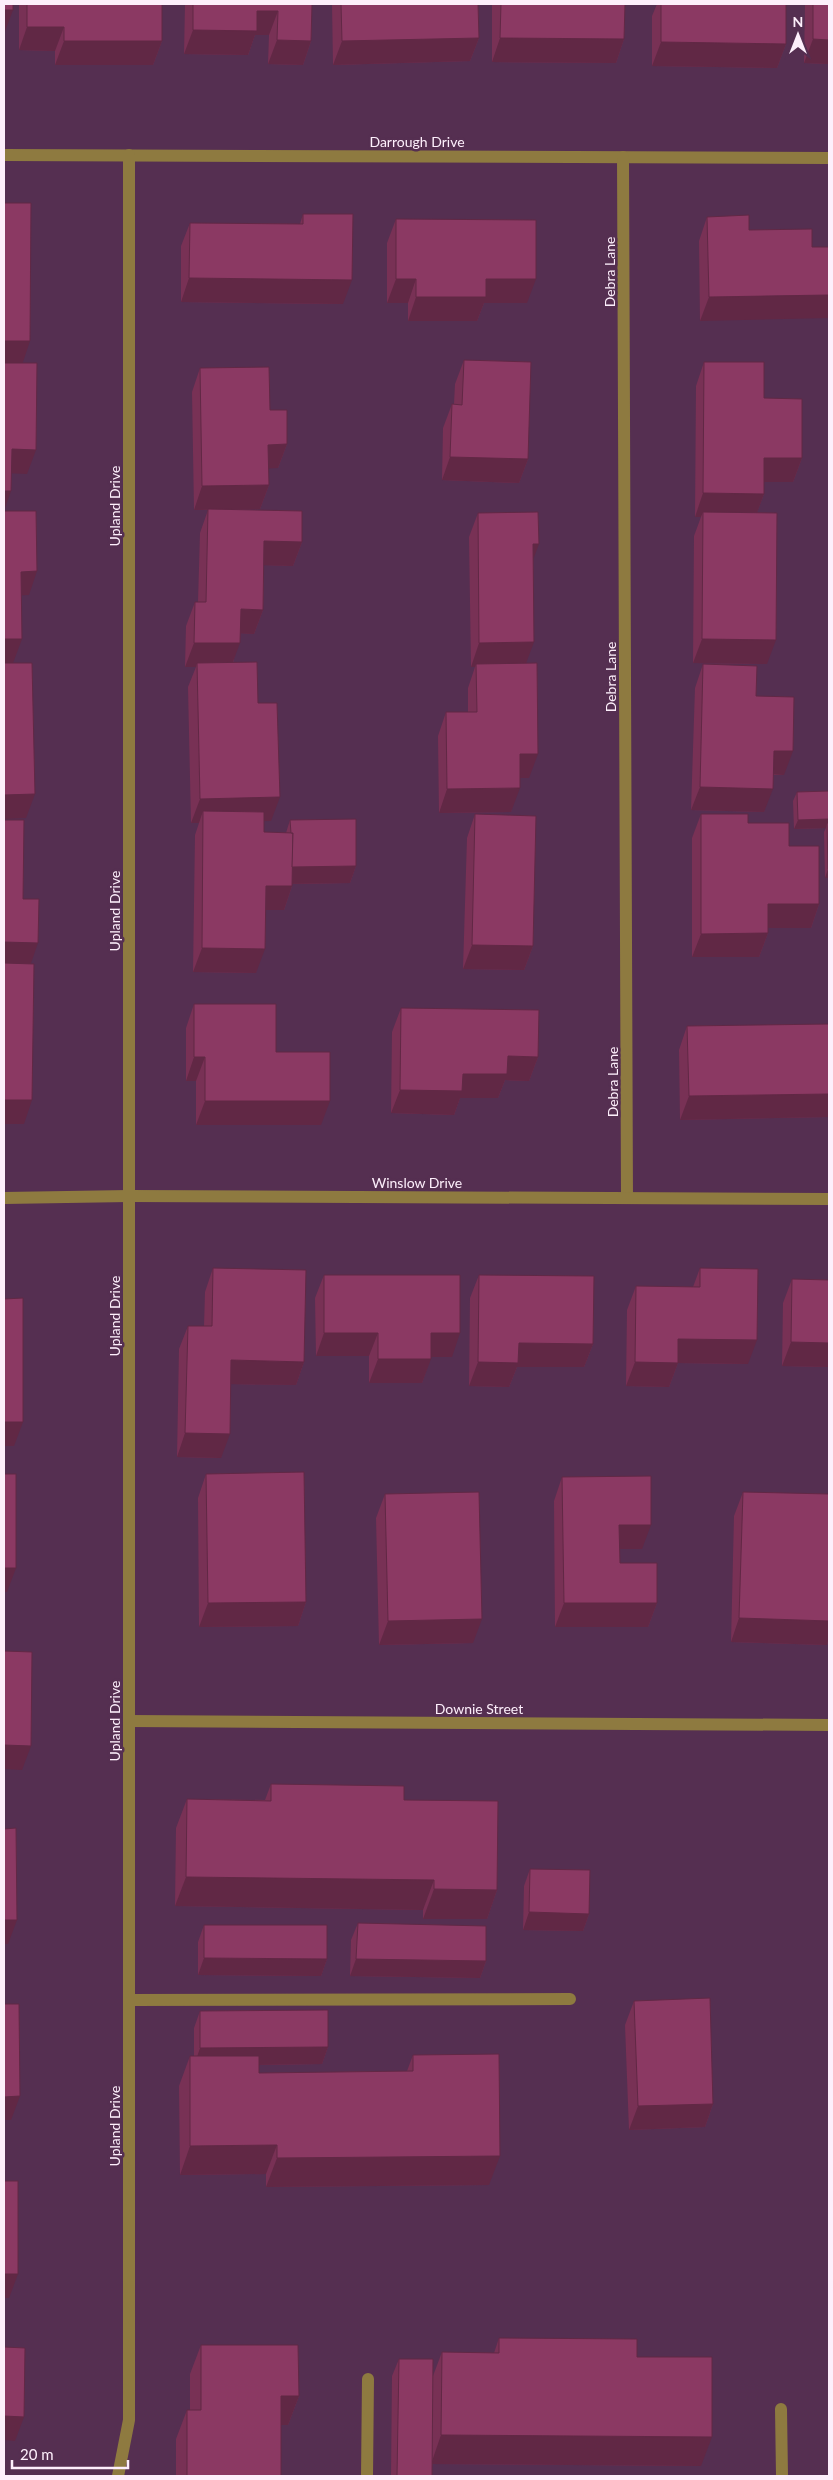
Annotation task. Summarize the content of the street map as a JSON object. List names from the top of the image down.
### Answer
{
  "streets": {
    "street": [
      "Darrough Drive",
      "Debra Lane",
      "Upland Drive",
      "Winslow Drive",
      "Downie Street"
    ]
  },
  "crossings": [
    ["Darrough Drive", "Debra Lane"],
    ["Darrough Drive", "Upland Drive"],
    ["Debra Lane", "Winslow Drive"],
    ["Upland Drive", "Winslow Drive"],
    ["Upland Drive", "Downie Street"]
  ],
  "scale_bar": "20 m",
  "north": "top"
}
